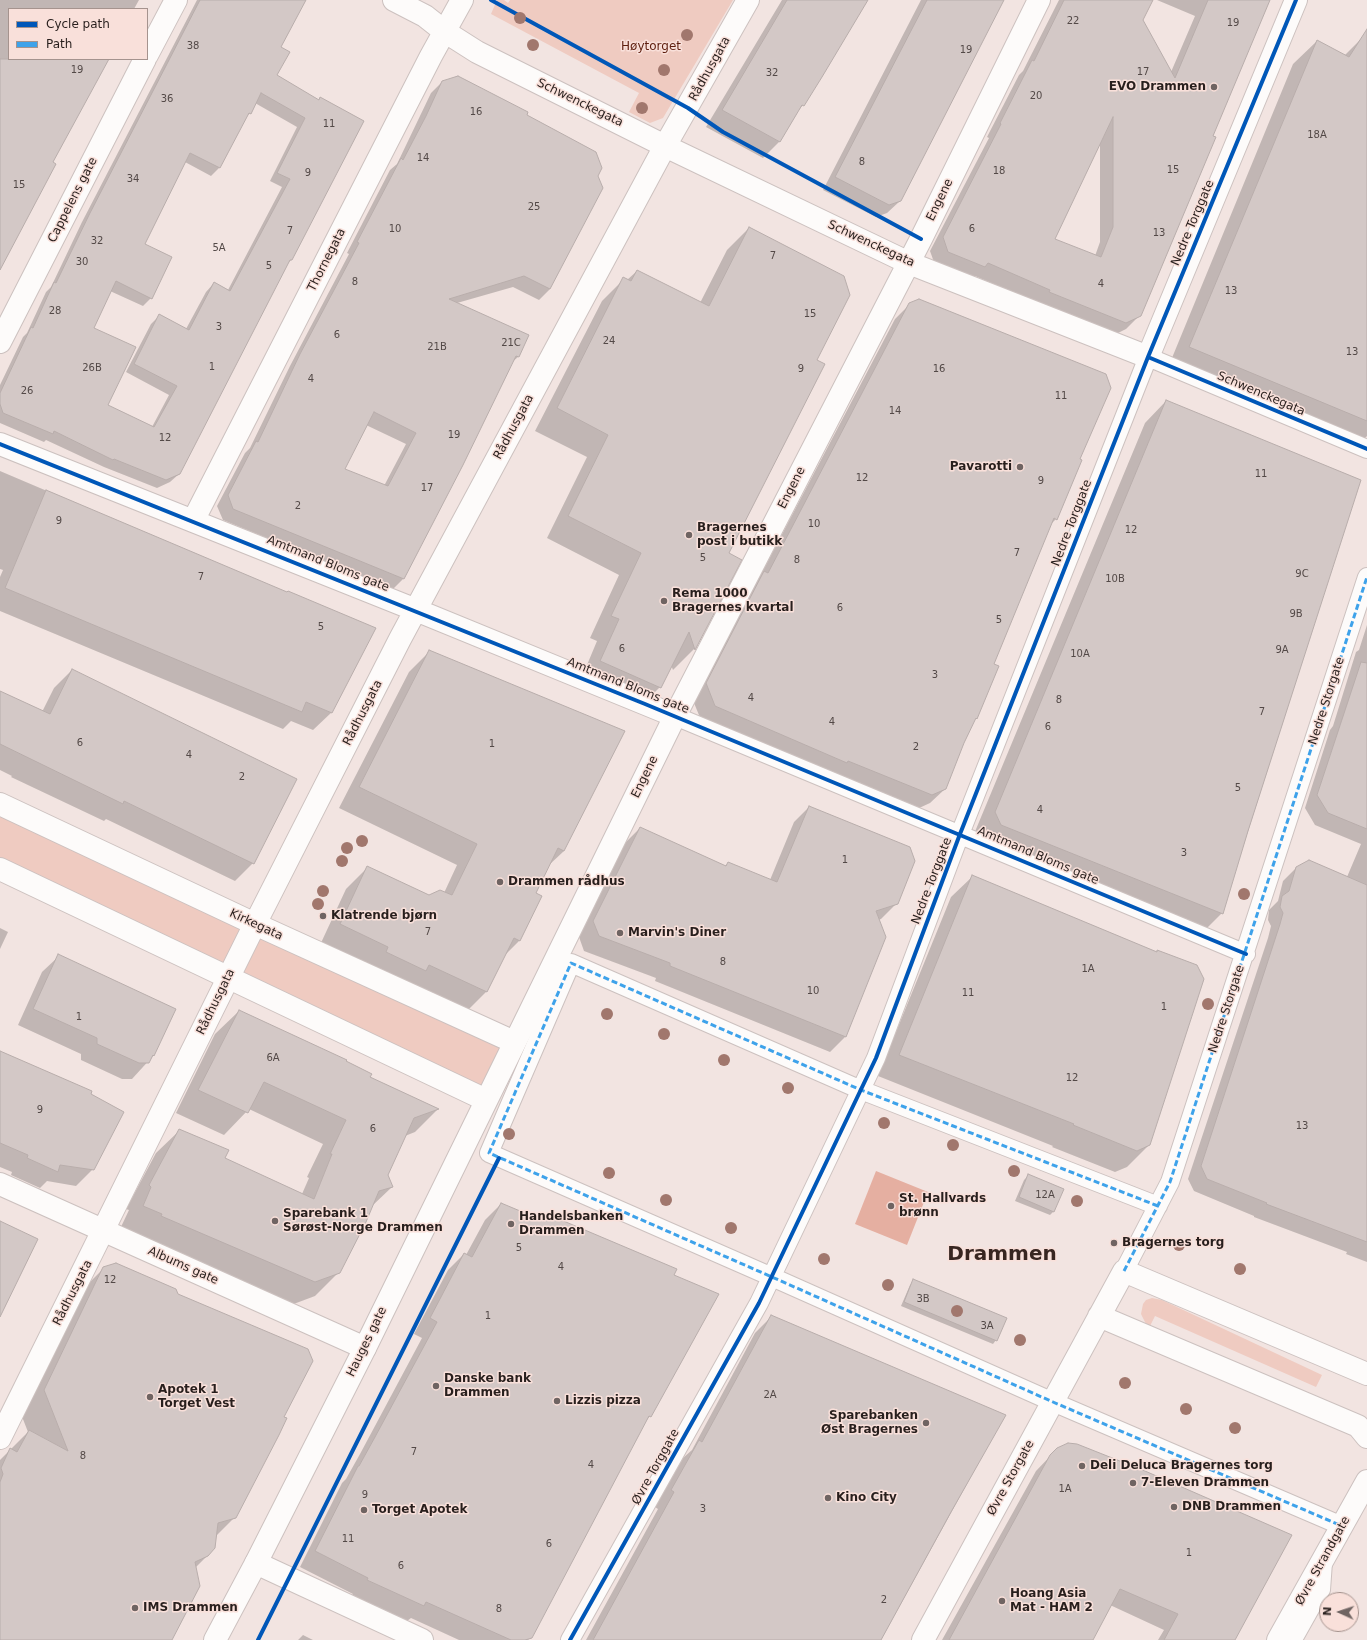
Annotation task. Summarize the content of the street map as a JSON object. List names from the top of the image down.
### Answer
{
  "streets": {
    "street": [
      "Rådhusgata",
      "Schwenckegata",
      "Cappelens gate",
      "Engene",
      "Nedre Torggate",
      "Thornegata",
      "Amtmand Bloms gate",
      "Nedre Storgate",
      "Kirkegata",
      "Albums gate",
      "Hauges gate",
      "Øvre Torggate",
      "Øvre Storgate",
      "Øvre Strandgate"
    ]
  },
  "crossings": [
    ["Rådhusgata", "Schwenckegata"],
    ["Rådhusgata", "Amtmand Bloms gate"],
    ["Rådhusgata", "Kirkegata"],
    ["Rådhusgata", "Albums gate"],
    ["Schwenckegata", "Engene"],
    ["Schwenckegata", "Nedre Torggate"],
    ["Schwenckegata", "Thornegata"],
    ["Engene", "Amtmand Bloms gate"],
    ["Engene", "Kirkegata"],
    ["Engene", "Hauges gate"],
    ["Nedre Torggate", "Amtmand Bloms gate"],
    ["Nedre Torggate", "Øvre Torggate"],
    ["Thornegata", "Amtmand Bloms gate"],
    ["Amtmand Bloms gate", "Nedre Storgate"],
    ["Nedre Storgate", "Øvre Storgate"],
    ["Kirkegata", "Hauges gate"],
    ["Albums gate", "Hauges gate"]
  ],
  "districts": ["Drammen"],
  "parks": ["Høytorget"],
  "places": [
    "EVO Drammen",
    "Pavarotti",
    "Bragernes post i butikk",
    "Rema 1000 Bragernes kvartal",
    "Drammen rådhus",
    "Klatrende bjørn",
    "Marvin's Diner",
    "St. Hallvards brønn",
    "Sparebank 1 Sørøst-Norge Drammen",
    "Handelsbanken Drammen",
    "Bragernes torg",
    "Danske bank Drammen",
    "Apotek 1 Torget Vest",
    "Lizzis pizza",
    "Sparebanken Øst Bragernes",
    "Deli Deluca Bragernes torg",
    "7-Eleven Drammen",
    "Kino City",
    "DNB Drammen",
    "Torget Apotek",
    "Hoang Asia Mat - HAM 2",
    "IMS Drammen"
  ],
  "house_numbers": [
    "22",
    "19",
    "38",
    "19",
    "19",
    "17",
    "32",
    "20",
    "36",
    "16",
    "11",
    "18A",
    "14",
    "8",
    "15",
    "18",
    "9",
    "34",
    "15",
    "25",
    "10",
    "6",
    "7",
    "13",
    "32",
    "5A",
    "7",
    "30",
    "5",
    "8",
    "4",
    "13",
    "28",
    "15",
    "3",
    "6",
    "24",
    "21C",
    "21B",
    "13",
    "1",
    "26B",
    "9",
    "16",
    "4",
    "26",
    "11",
    "14",
    "19",
    "12",
    "11",
    "12",
    "9",
    "17",
    "2",
    "9",
    "10",
    "12",
    "7",
    "5",
    "8",
    "9C",
    "7",
    "10B",
    "6",
    "9B",
    "5",
    "5",
    "6",
    "9A",
    "10A",
    "3",
    "4",
    "8",
    "7",
    "4",
    "6",
    "6",
    "1",
    "2",
    "4",
    "2",
    "5",
    "4",
    "3",
    "1",
    "7",
    "8",
    "1A",
    "10",
    "11",
    "1",
    "1",
    "6A",
    "12",
    "9",
    "13",
    "6",
    "12A",
    "5",
    "4",
    "12",
    "3B",
    "1",
    "3A",
    "2A",
    "7",
    "8",
    "4",
    "1A",
    "9",
    "3",
    "11",
    "6",
    "1",
    "6",
    "2",
    "8"
  ],
  "legend": ["Cycle path", "Path"],
  "north": "left"
}
